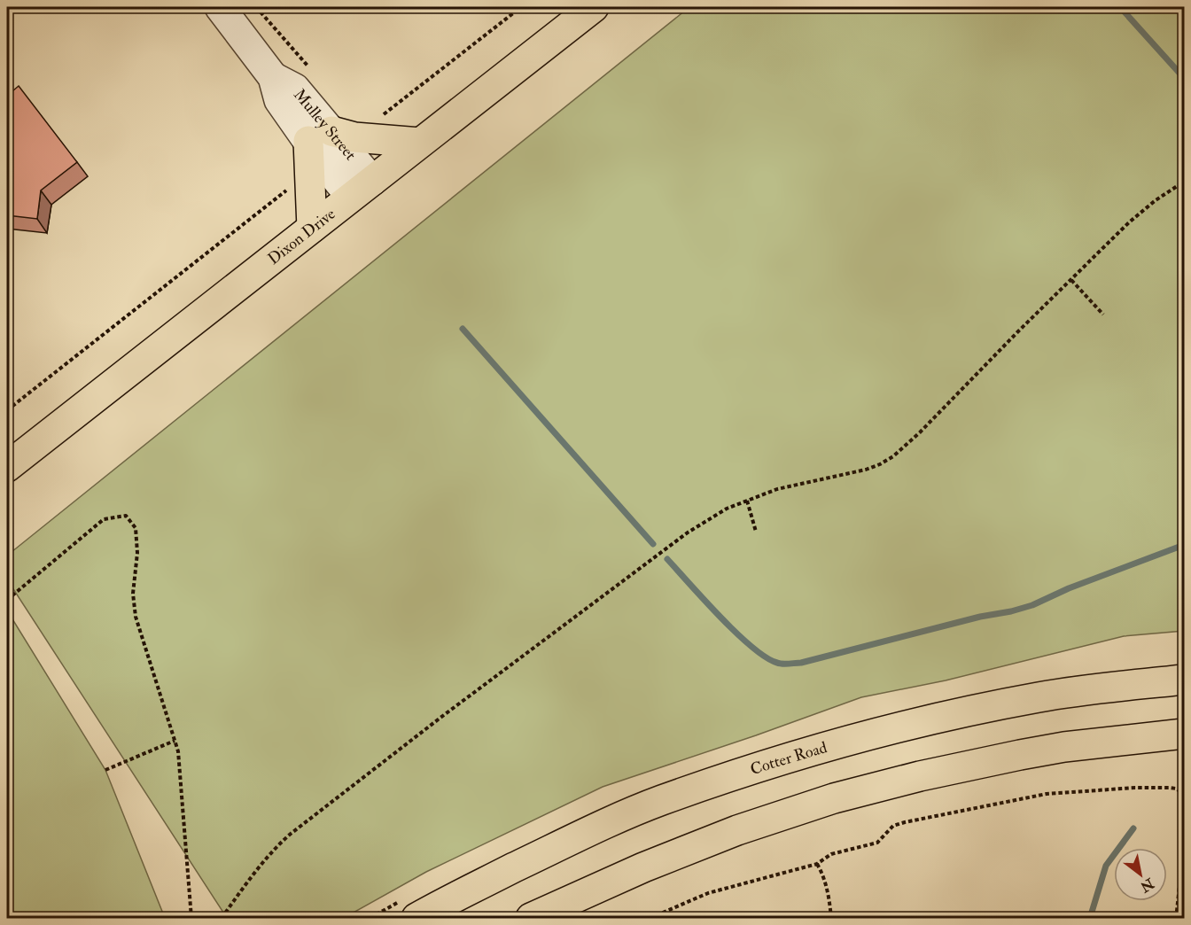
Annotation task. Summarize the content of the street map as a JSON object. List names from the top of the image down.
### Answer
{
  "streets": {
    "main road": ["Dixon Drive", "Cotter Road"],
    "street": ["Mulley Street"]
  },
  "crossings": [
    ["Mulley Street", "Dixon Drive"]
  ],
  "north": "bottom right"
}
